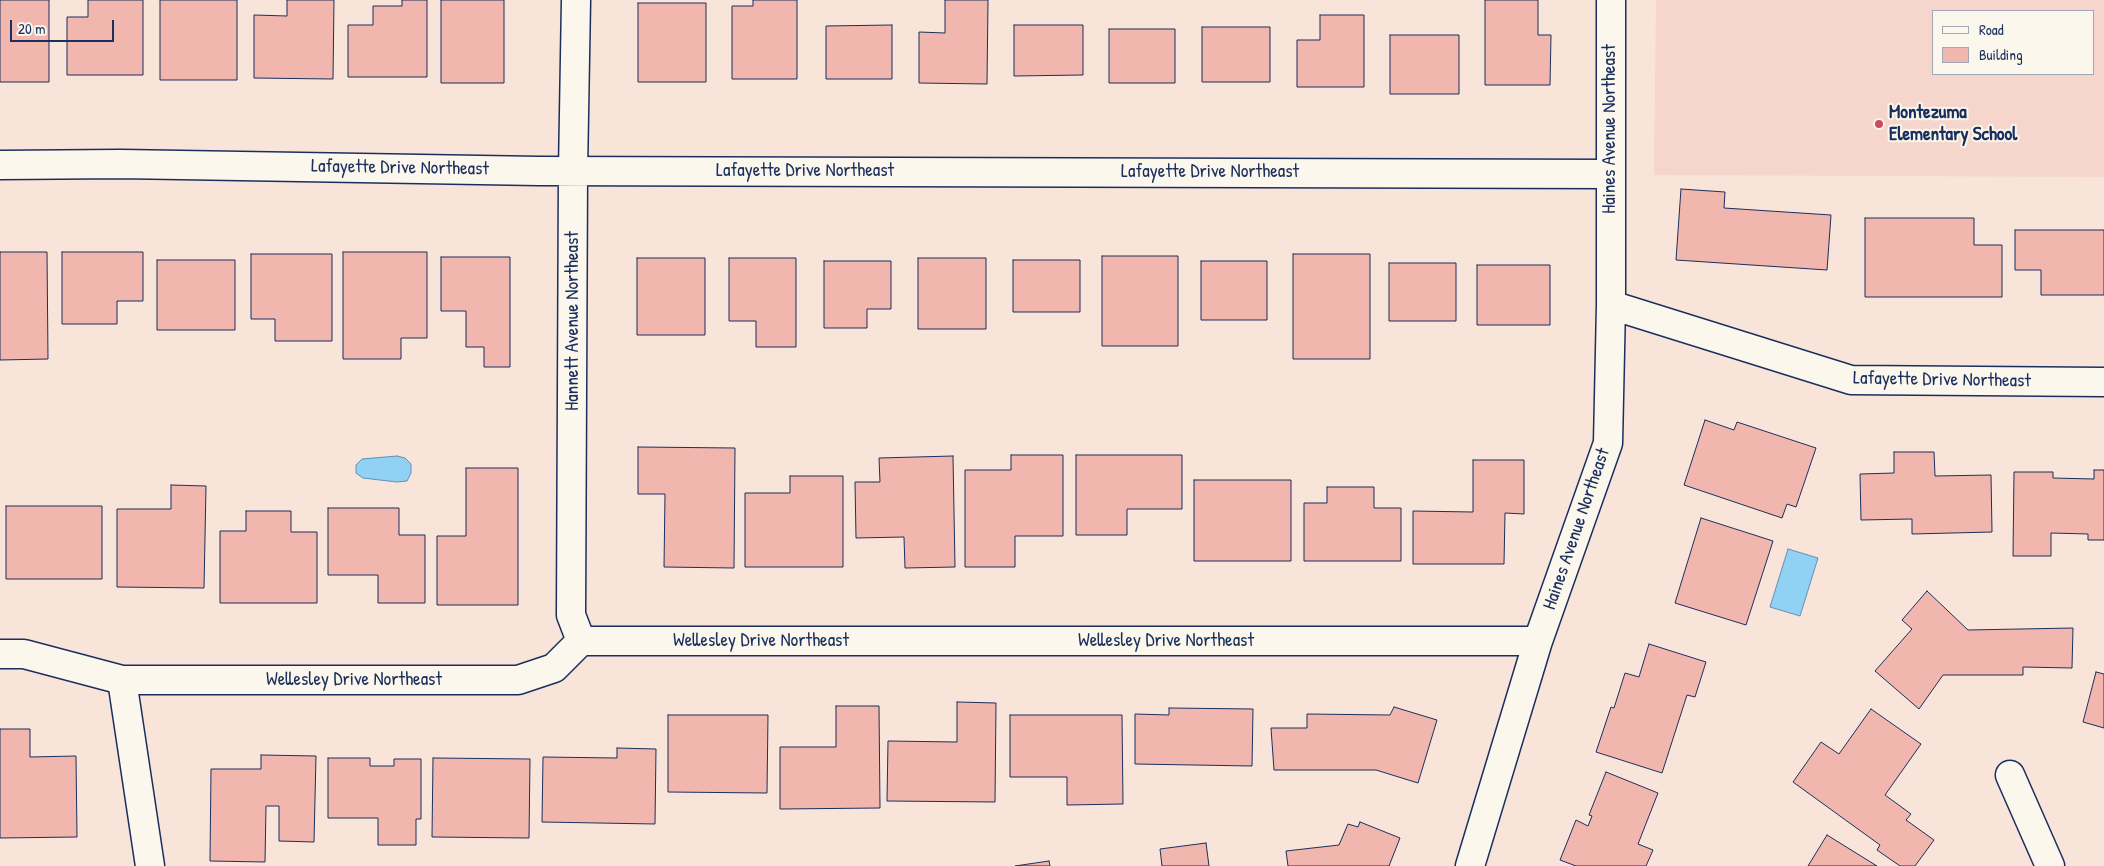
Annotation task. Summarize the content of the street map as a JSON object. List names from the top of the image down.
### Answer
{
  "streets": {
    "street": [
      "Haines Avenue Northeast",
      "Lafayette Drive Northeast",
      "Hannett Avenue Northeast",
      "Wellesley Drive Northeast"
    ]
  },
  "crossings": [
    ["Haines Avenue Northeast", "Lafayette Drive Northeast"],
    ["Haines Avenue Northeast", "Wellesley Drive Northeast"],
    ["Lafayette Drive Northeast", "Hannett Avenue Northeast"],
    ["Hannett Avenue Northeast", "Wellesley Drive Northeast"]
  ],
  "places": ["Montezuma Elementary School"],
  "legend": ["Road", "Building"],
  "scale_bar": "20 m"
}
